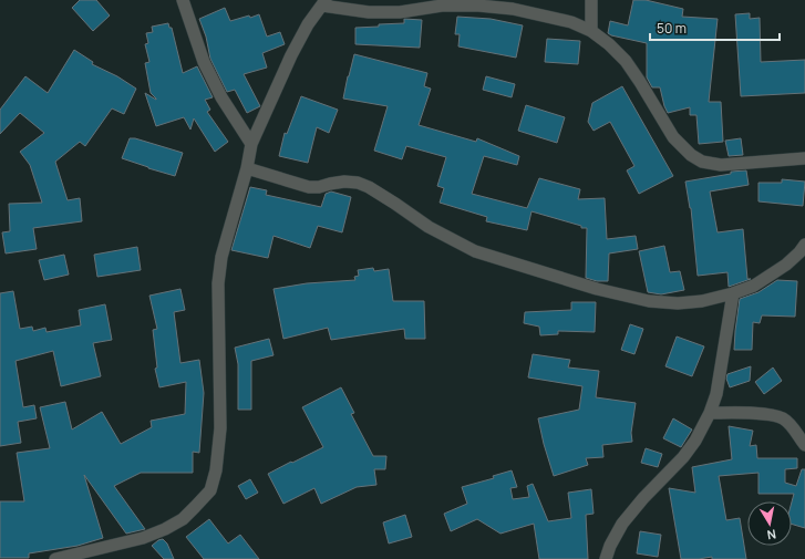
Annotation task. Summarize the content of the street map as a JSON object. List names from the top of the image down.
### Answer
{
  "scale_bar": "50 m",
  "north": "bottom"
}
